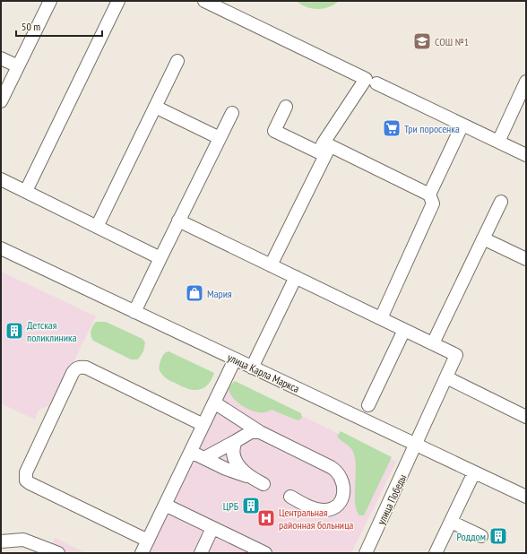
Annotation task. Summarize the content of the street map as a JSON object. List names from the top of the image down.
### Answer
{
  "streets": {
    "street": ["улица Карла Маркса", "улица Победы"]
  },
  "crossings": [
    ["улица Карла Маркса", "улица Победы"]
  ],
  "places": {
    "school or university": ["СОШ №1"],
    "supermarket": ["Три поросенка"],
    "shop": ["Мария"],
    "building": ["Детская поликлиника", "ЦРБ", "Роддом"],
    "hospital": ["Центральная районная больница"]
  },
  "scale_bar": "50 m"
}
